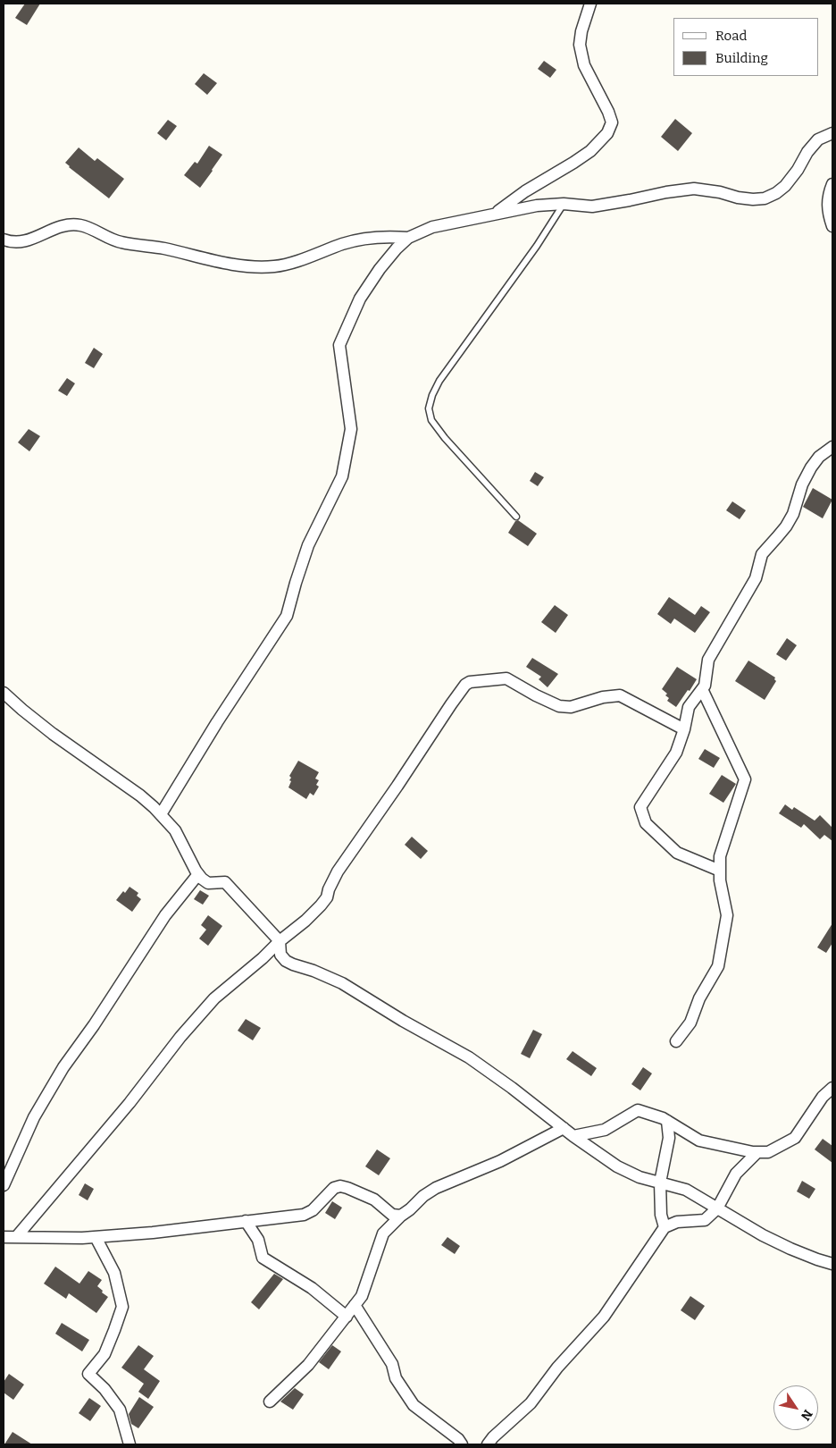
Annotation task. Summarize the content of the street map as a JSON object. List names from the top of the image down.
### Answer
{
  "legend": ["Road", "Building"],
  "north": "bottom right"
}
